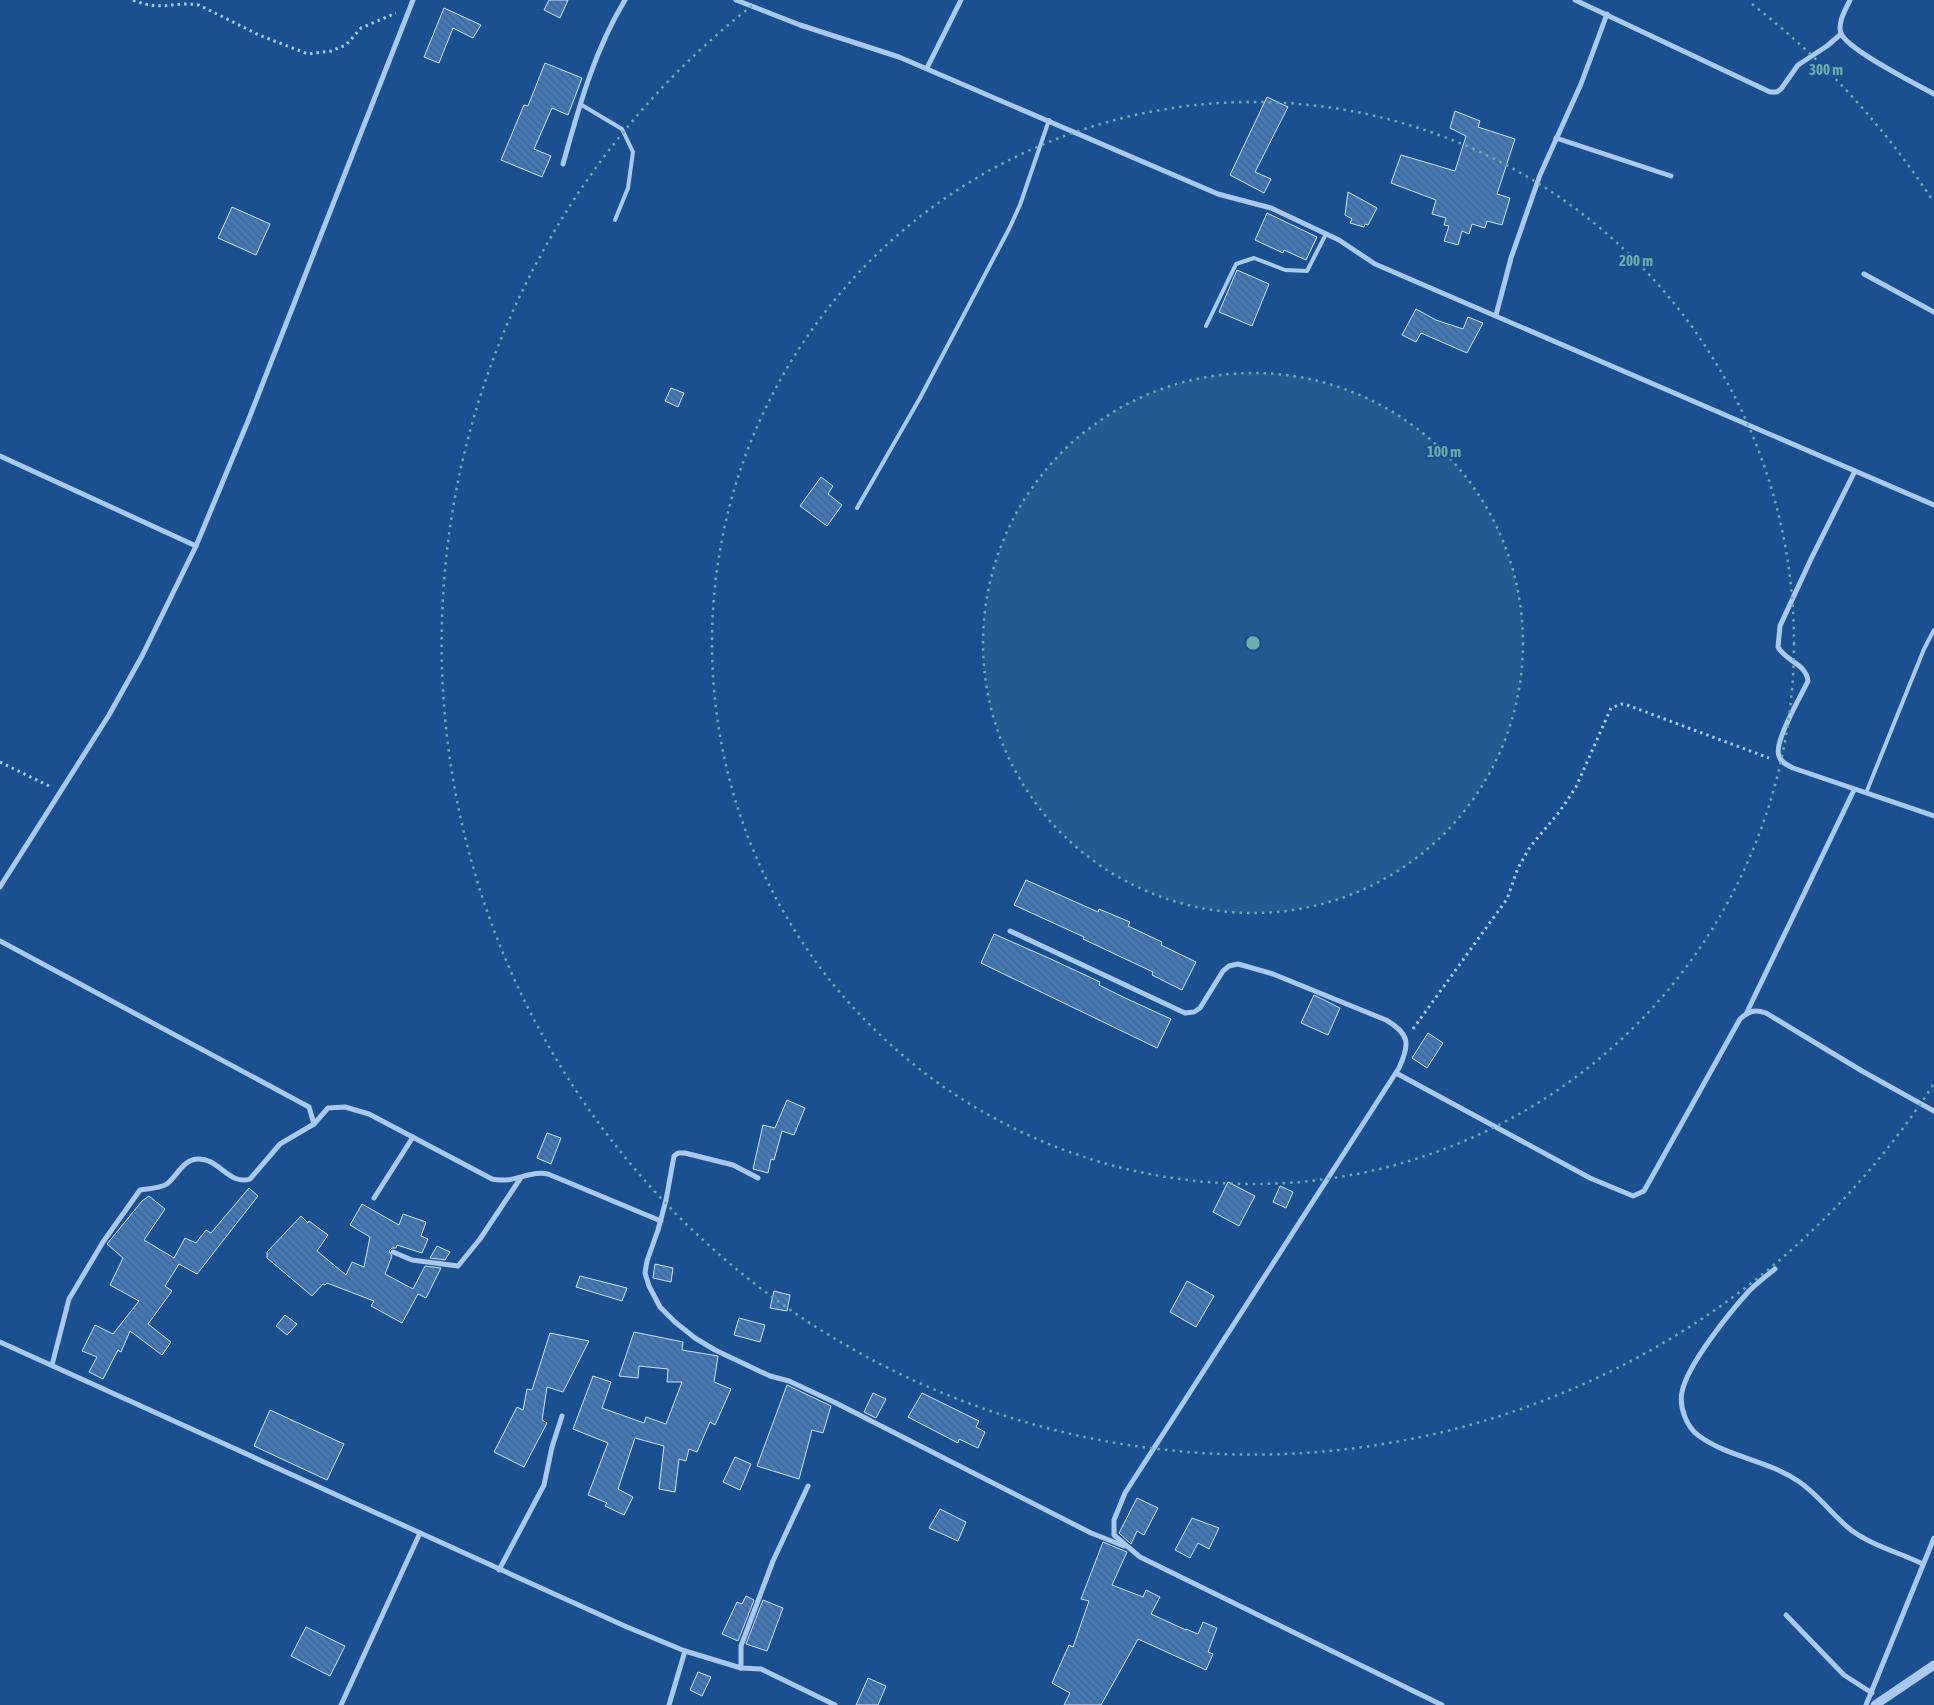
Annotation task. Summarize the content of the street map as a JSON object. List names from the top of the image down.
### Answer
{
  "rings": ["300 m", "200 m", "100 m"]
}
